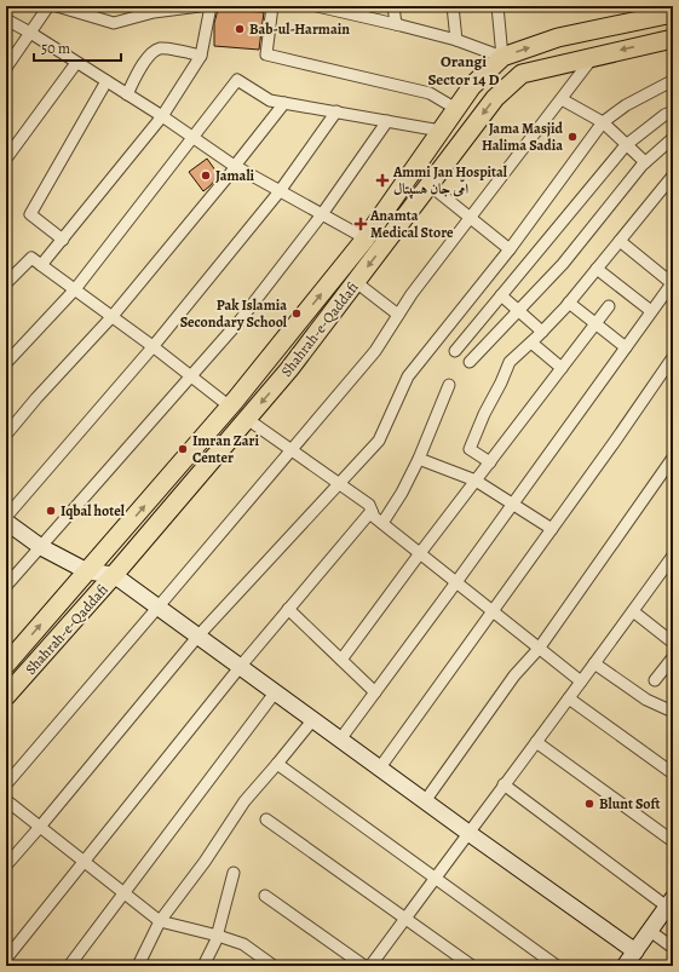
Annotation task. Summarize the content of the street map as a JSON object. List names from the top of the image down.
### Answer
{
  "streets": {
    "main road": ["Shahrah-e-Qaddafi"]
  },
  "districts": ["Orangi Sector 14 D"],
  "places": {
    "other": [
      "Bab-ul-Harmain",
      "Jama Masjid Halima Sadia",
      "Jamali",
      "Pak Islamia Secondary School",
      "Imran Zari Center",
      "Iqbal hotel",
      "Blunt Soft"
    ],
    "health": ["Ammi Jan Hospital امّی جان ہسپتال", "Anamta Medical Store"]
  },
  "scale_bar": "50 m"
}
